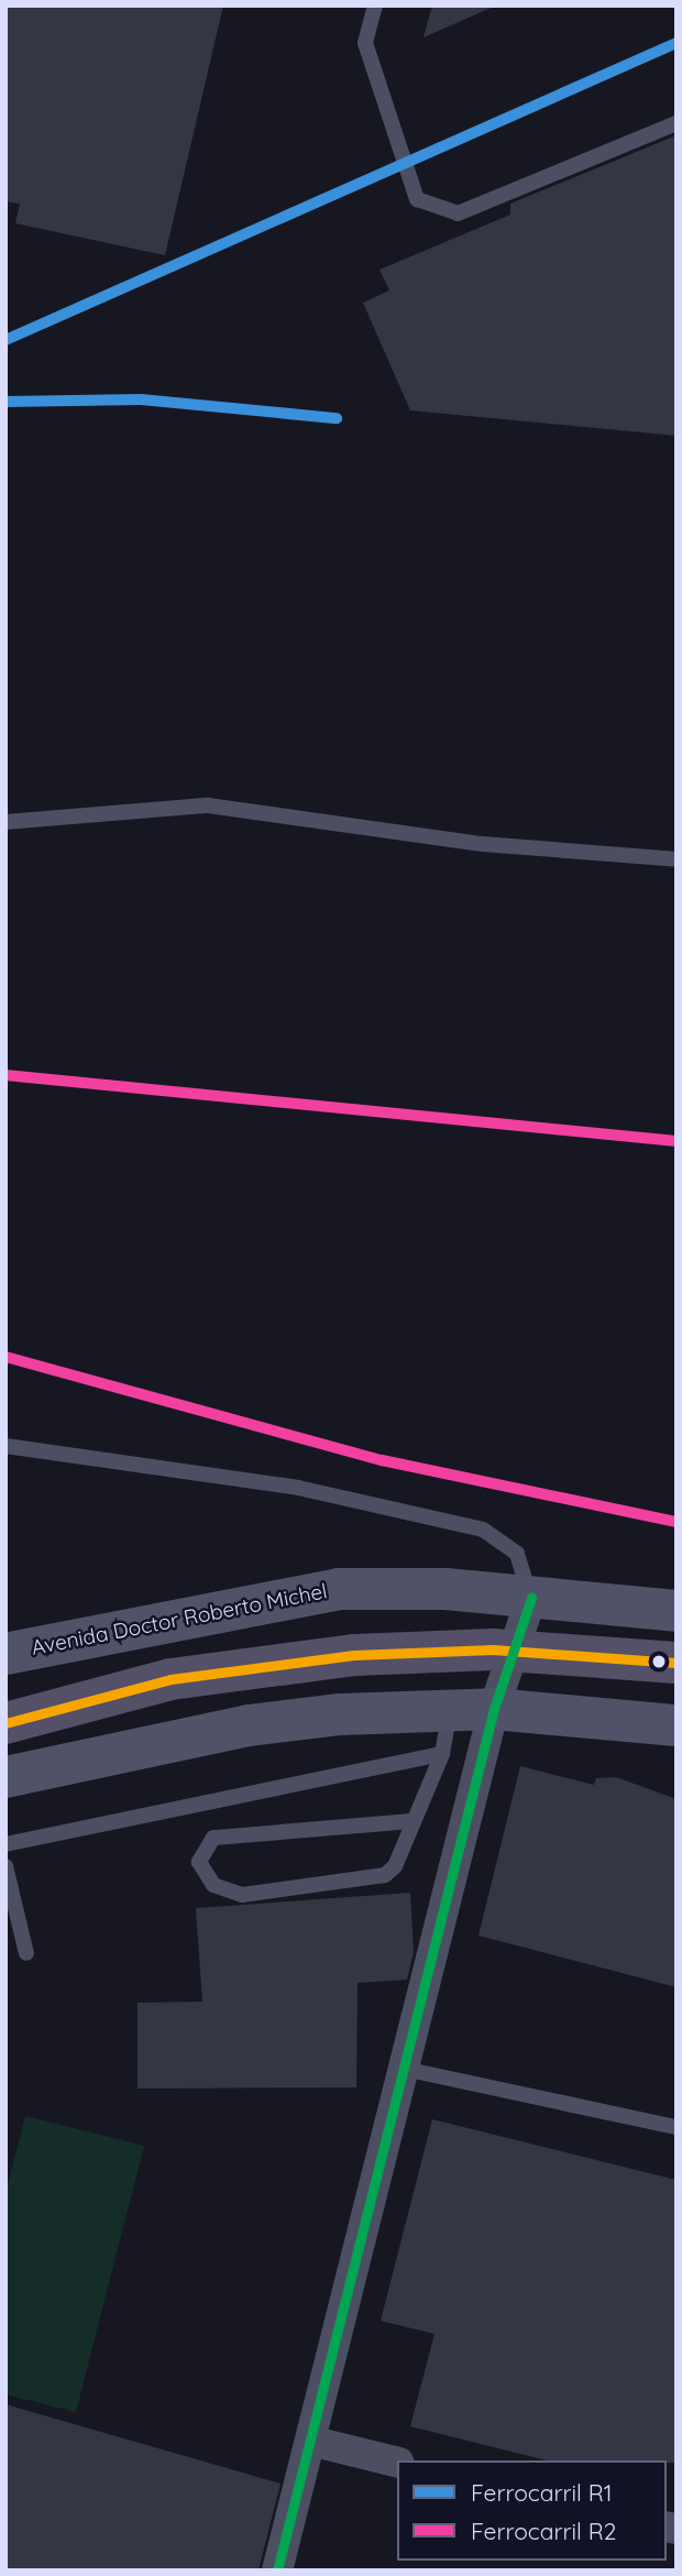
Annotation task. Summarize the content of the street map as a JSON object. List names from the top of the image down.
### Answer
{
  "streets": {
    "main road": ["Avenida Doctor Roberto Michel"]
  },
  "lines": ["rail line R1", "rail line R2"],
  "legend": ["Ferrocarril R1", "Ferrocarril R2"]
}
